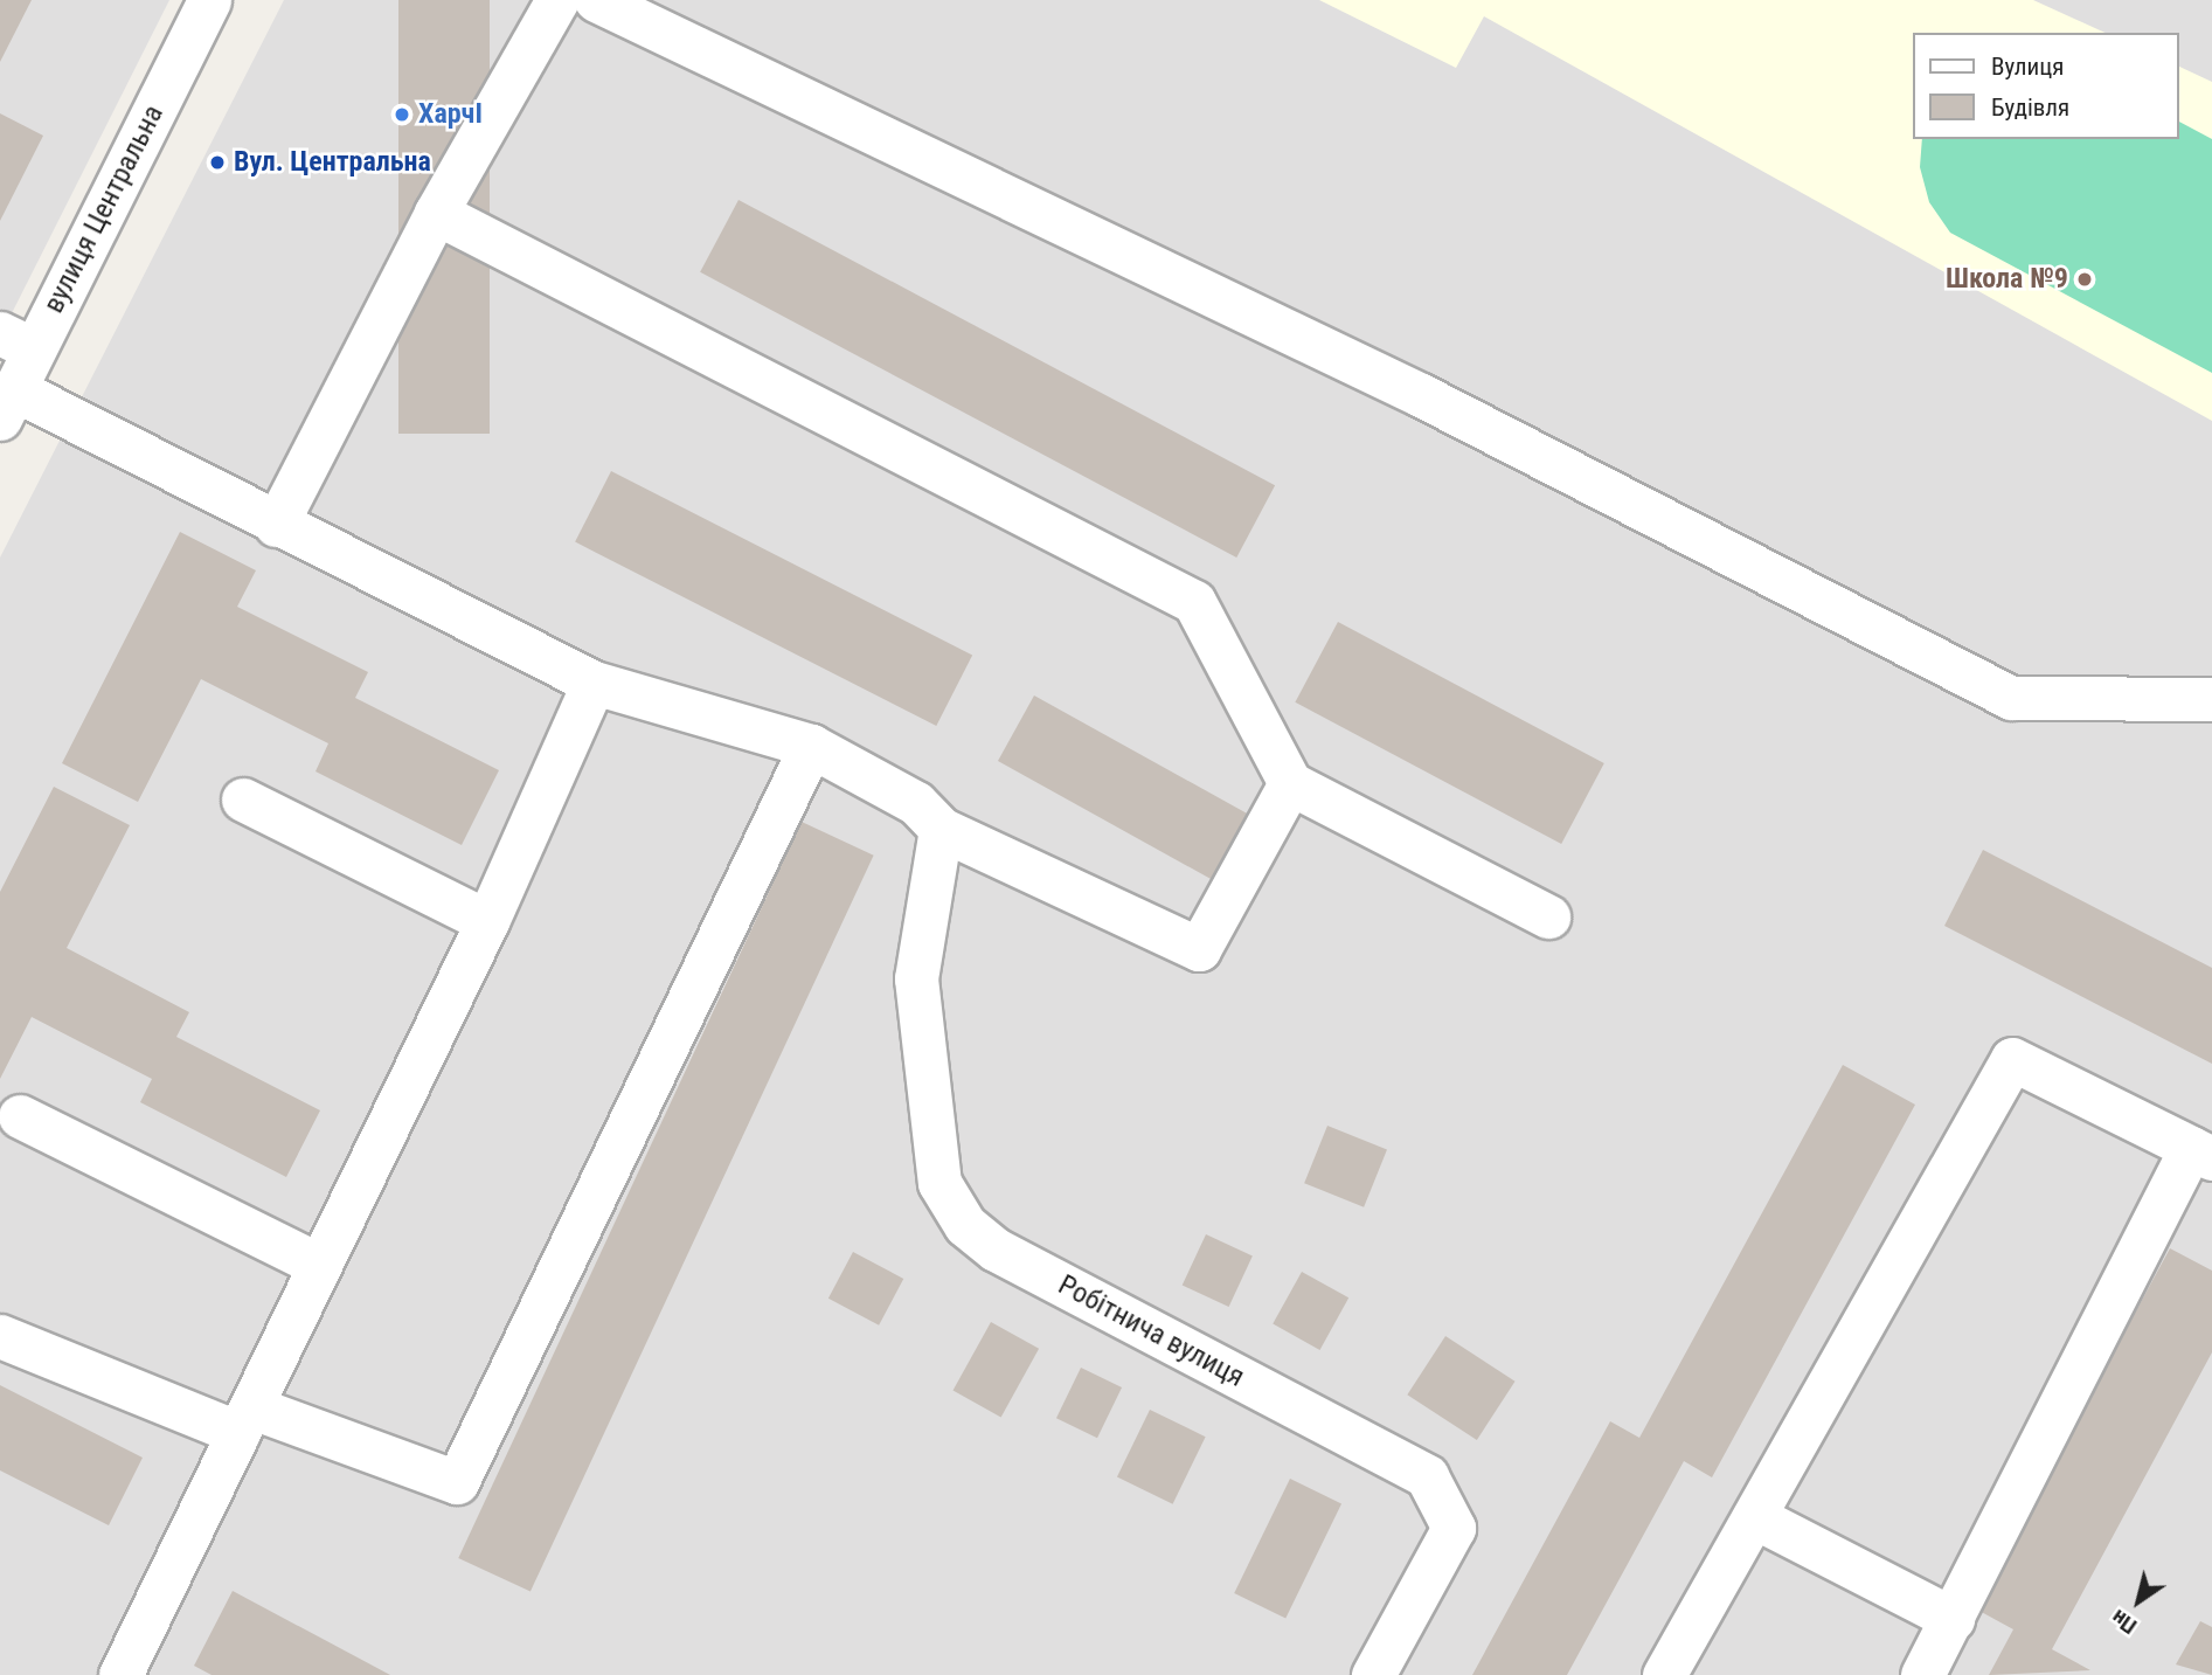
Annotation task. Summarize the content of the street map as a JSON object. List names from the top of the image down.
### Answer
{
  "streets": {
    "street": ["вулиця Центральна", "Робітнича вулиця"]
  },
  "places": ["ХарчI", "Вул. Центральна", "Школа №9"],
  "legend": ["Вулиця", "Будівля"],
  "north": "bottom left"
}
